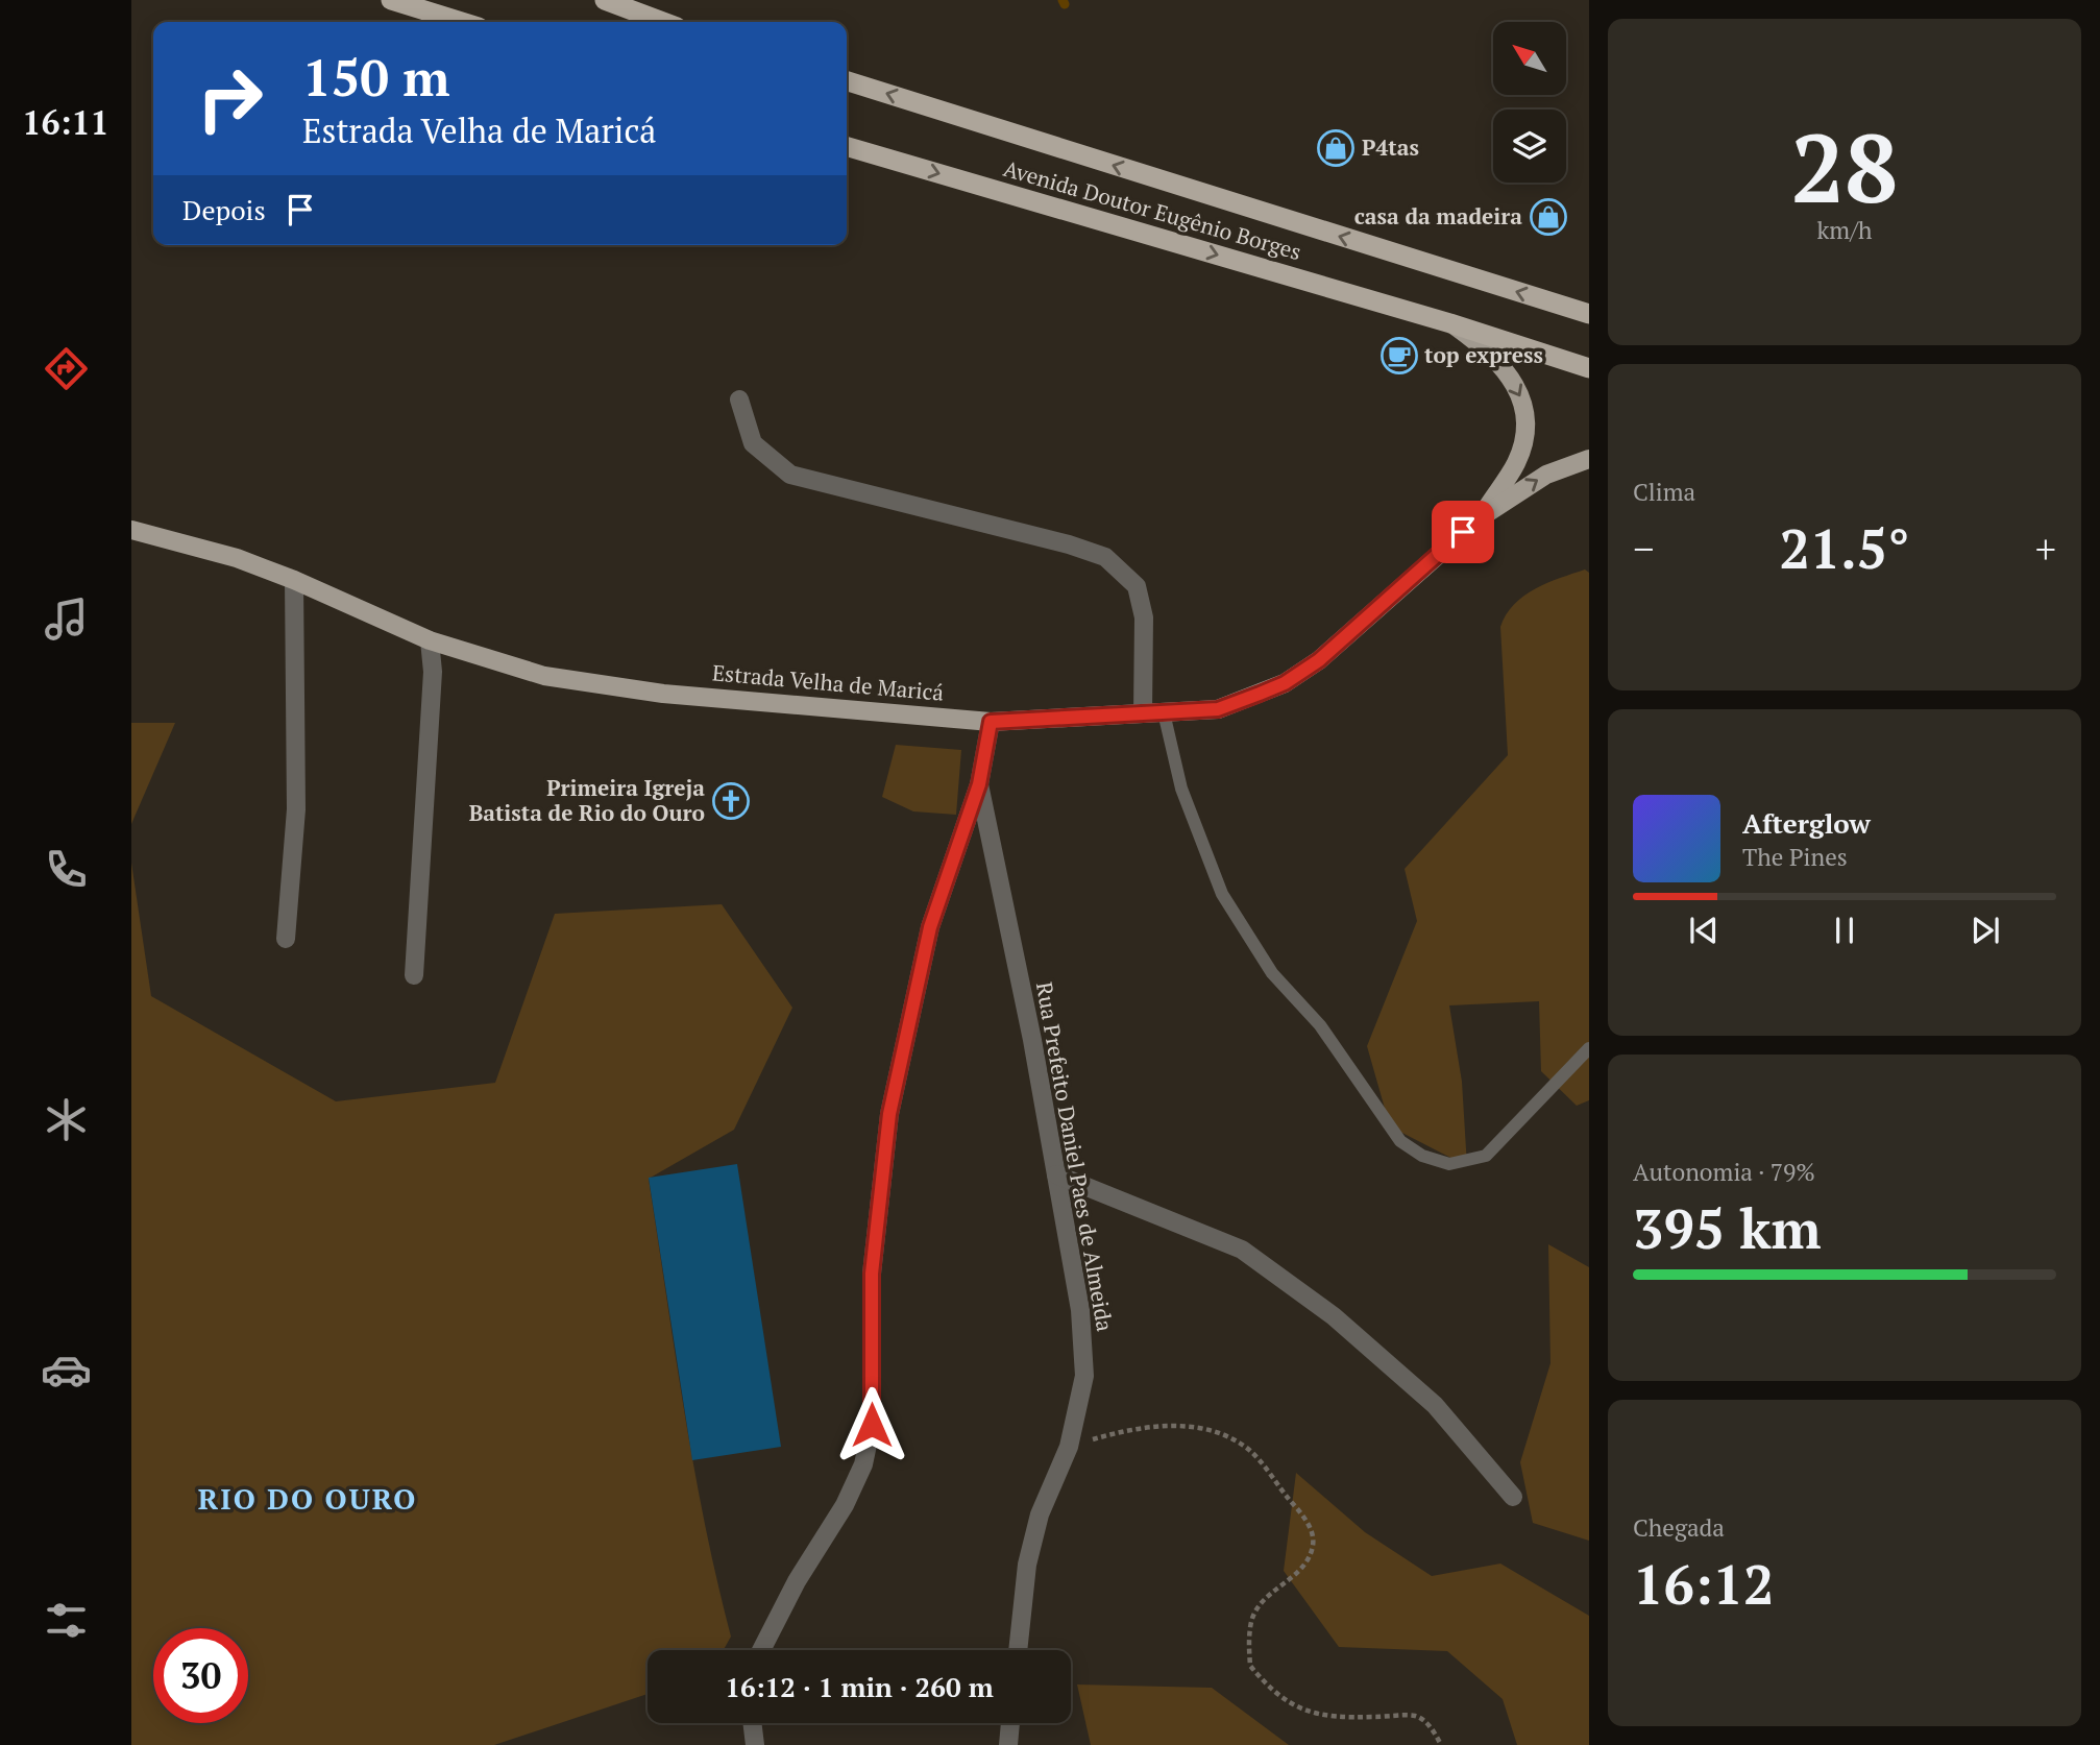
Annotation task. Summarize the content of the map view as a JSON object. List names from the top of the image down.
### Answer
{
  "streets": {
    "highway": ["Avenida Doutor Eugênio Borges"],
    "main road": ["Estrada Velha de Maricá"],
    "street": ["Rua Prefeito Daniel Paes de Almeida"]
  },
  "crossings": [
    ["Avenida Doutor Eugênio Borges", "Estrada Velha de Maricá"]
  ],
  "districts": ["RIO DO OURO"],
  "places": {
    "shop": ["P4tas", "casa da madeira"],
    "cafe": ["top express"],
    "church": ["Primeira Igreja Batista de Rio do Ouro"]
  },
  "north": "top left",
  "page": {
    "tabs": "16:11",
    "tile": [
      ["28", "km/h"],
      "Clima",
      ["Autonomia · 79%", "395 km"],
      ["Chegada", "16:12"]
    ],
    "turn": ["150 m", "Estrada Velha de Maricá"],
    "then": "Depois",
    "heat": ["−", "21.5°", "+"],
    "song": ["Afterglow", "The Pines"],
    "limit": "30",
    "trip": "16:12 · 1 min · 260 m"
  }
}
